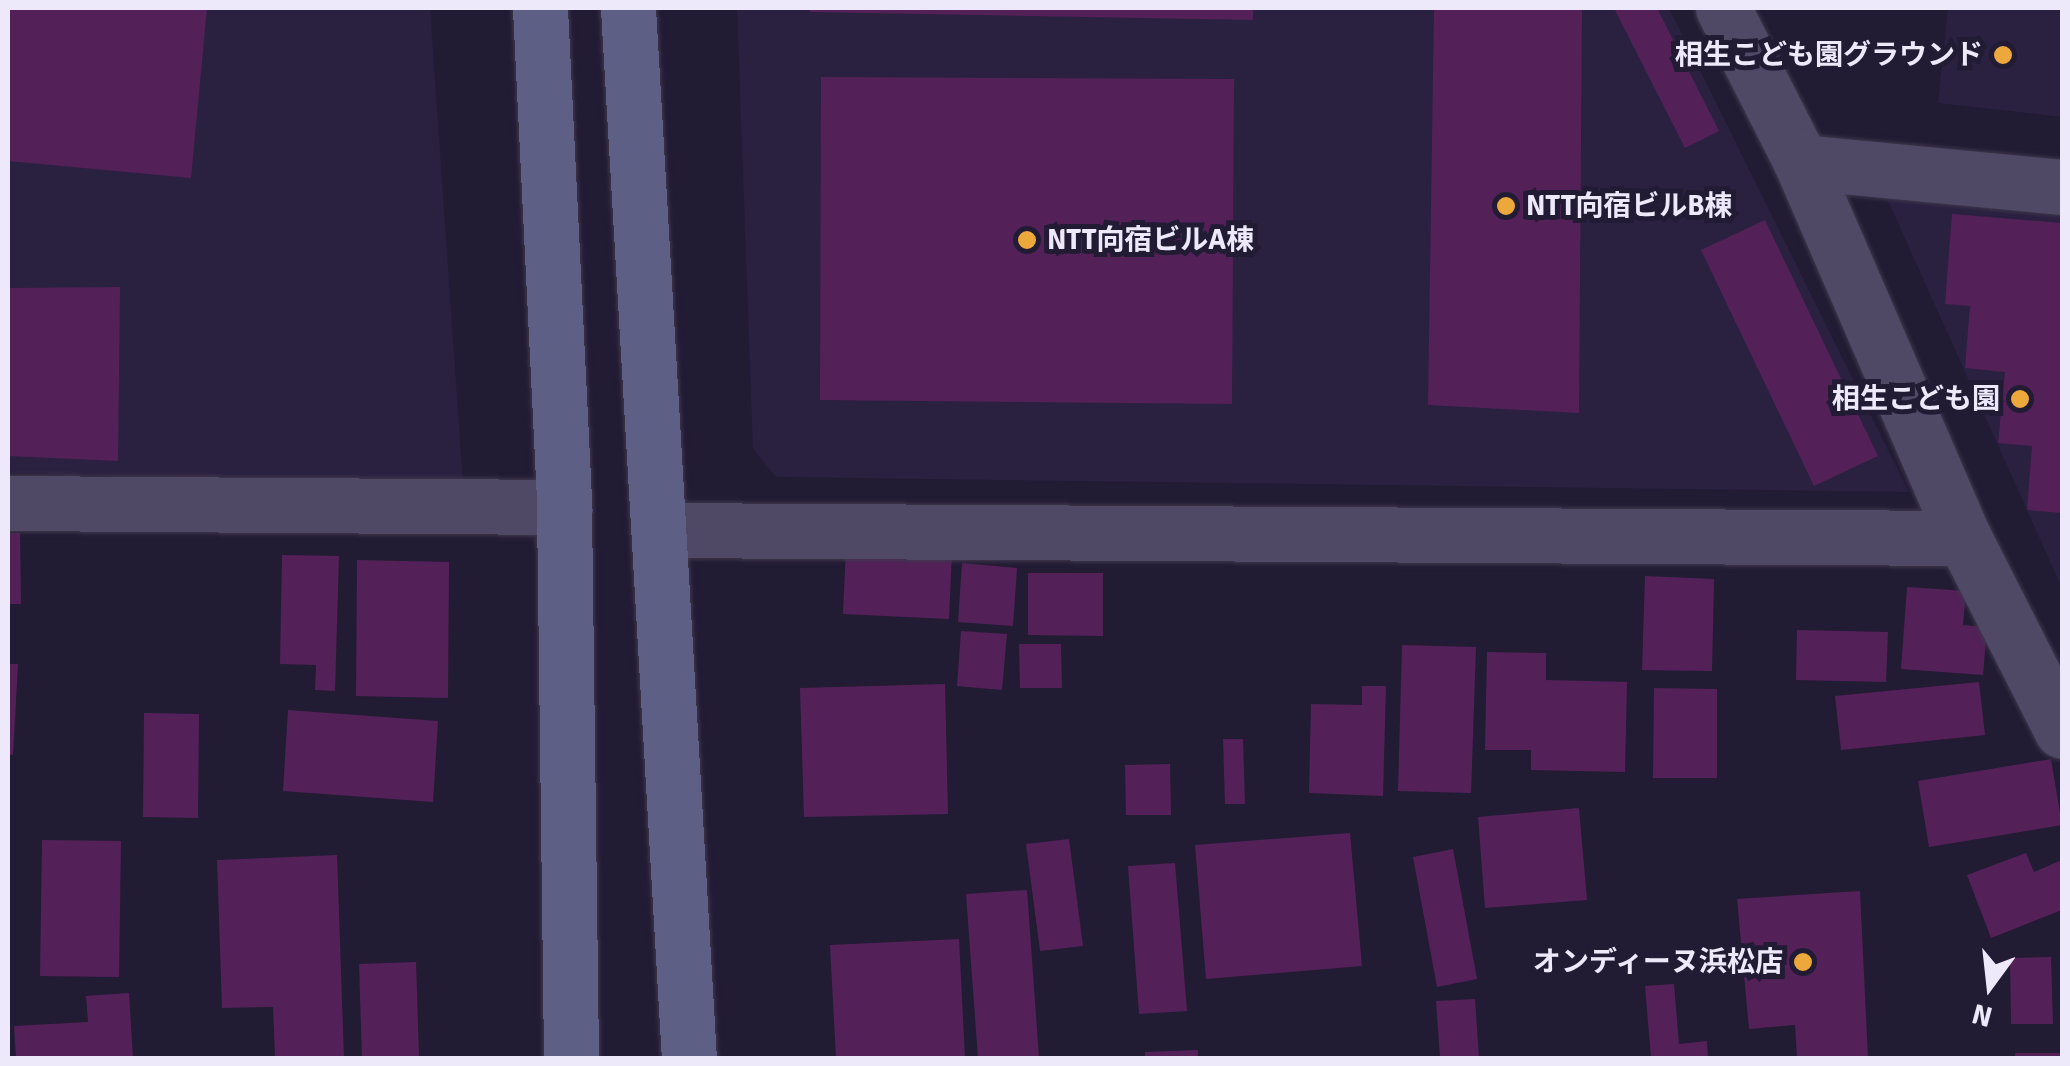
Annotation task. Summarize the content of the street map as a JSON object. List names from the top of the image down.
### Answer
{
  "places": [
    "相生こども園グラウンド",
    "NTT向宿ビルB棟",
    "NTT向宿ビルA棟",
    "相生こども園",
    "オンディーヌ浜松店"
  ],
  "north": "bottom"
}
